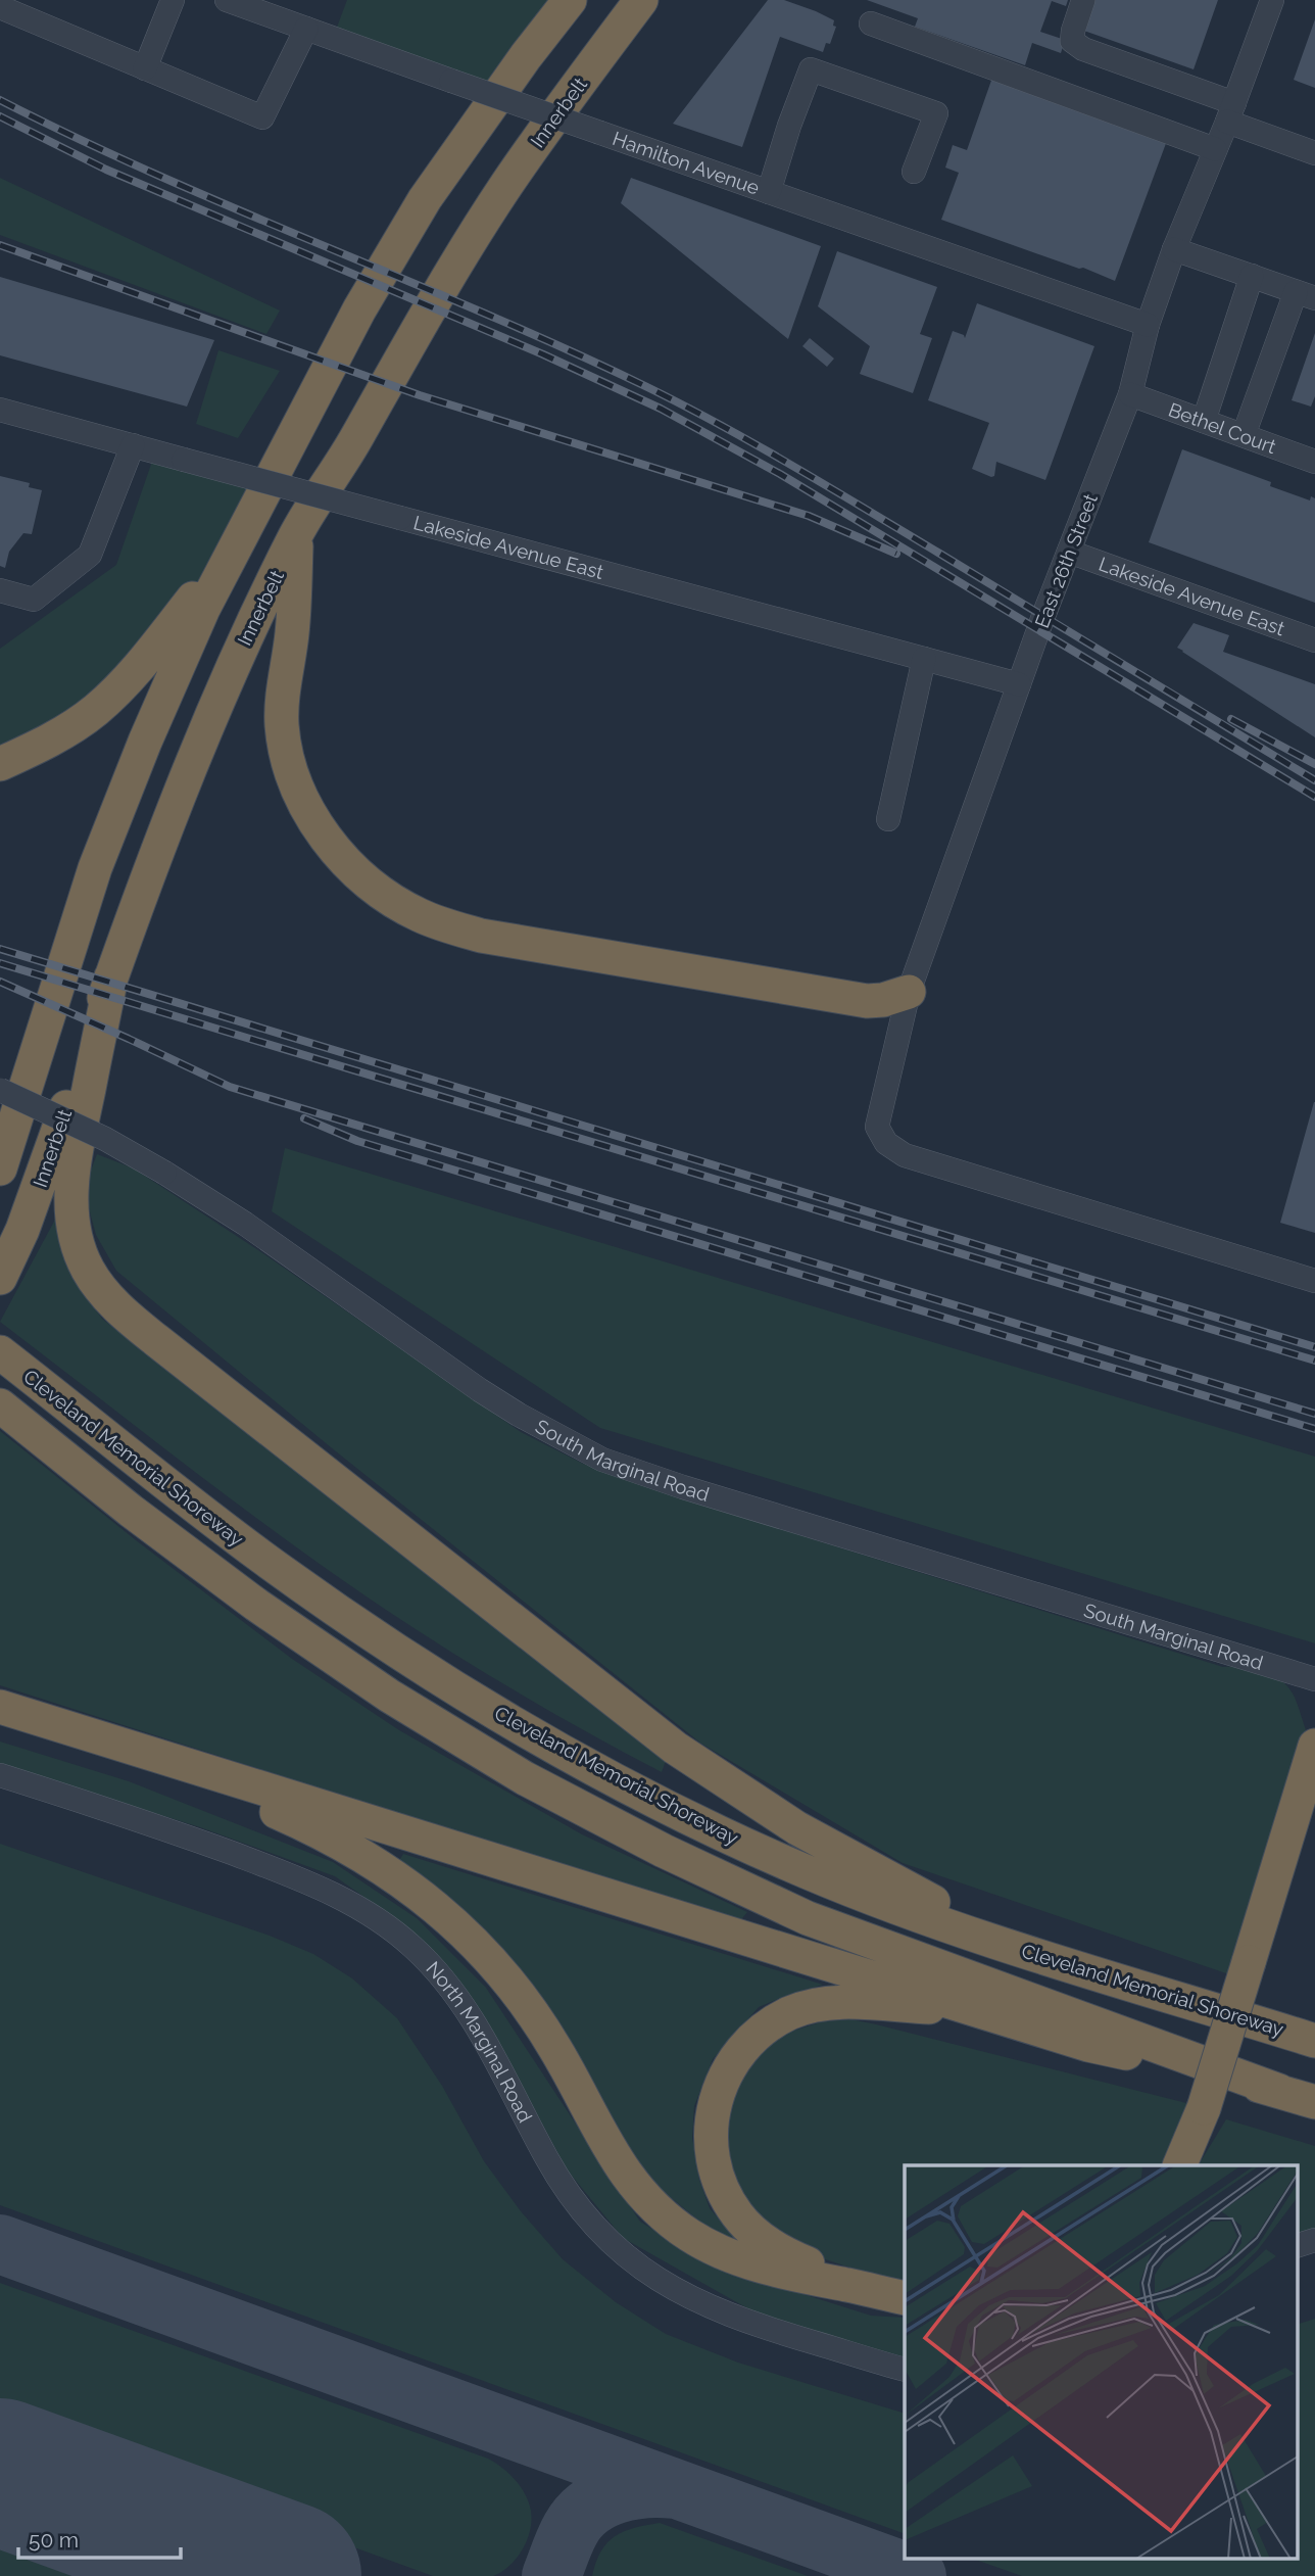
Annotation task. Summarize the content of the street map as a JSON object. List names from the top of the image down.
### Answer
{
  "streets": {
    "highway": ["Innerbelt", "Cleveland Memorial Shoreway"],
    "street": [
      "Hamilton Avenue",
      "Bethel Court",
      "Lakeside Avenue East",
      "East 26th Street",
      "South Marginal Road",
      "North Marginal Road"
    ]
  },
  "crossings": [
    ["Hamilton Avenue", "East 26th Street"],
    ["Bethel Court", "East 26th Street"],
    ["Lakeside Avenue East", "East 26th Street"]
  ],
  "scale_bar": "50 m"
}
